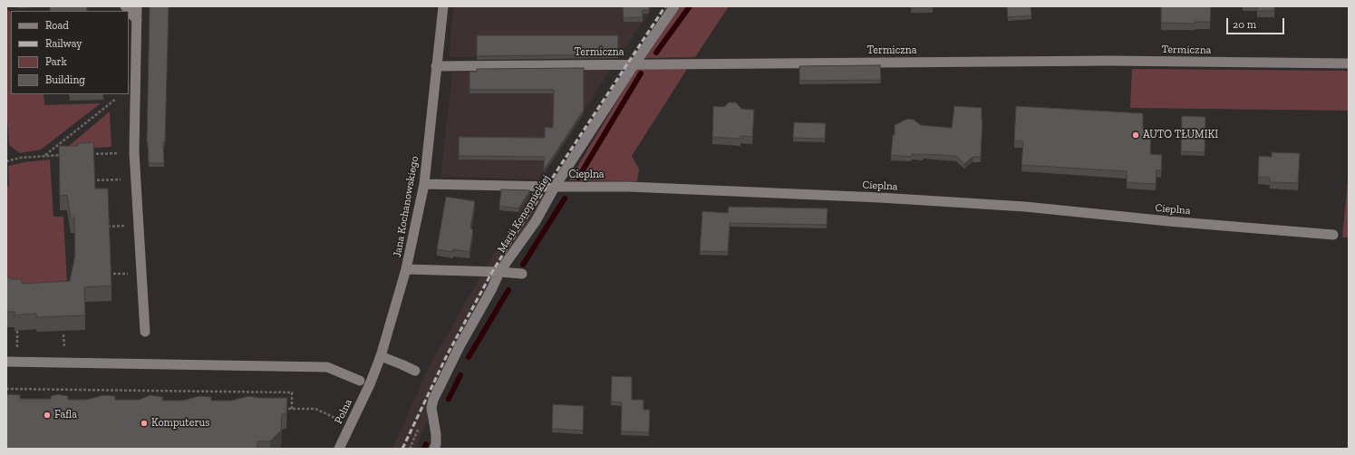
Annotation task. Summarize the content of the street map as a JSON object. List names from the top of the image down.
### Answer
{
  "streets": {
    "street": [
      "Termiczna",
      "Cieplna",
      "Jana Kochanowskiego",
      "Marii Konopnickiej",
      "Polna"
    ]
  },
  "crossings": [
    ["Termiczna", "Jana Kochanowskiego"],
    ["Termiczna", "Marii Konopnickiej"],
    ["Cieplna", "Jana Kochanowskiego"],
    ["Cieplna", "Marii Konopnickiej"],
    ["Jana Kochanowskiego", "Polna"]
  ],
  "places": ["AUTO TŁUMIKI", "Fafla", "Komputerus"],
  "legend": [
    "Road",
    "Railway",
    "Park",
    "Building"
  ],
  "scale_bar": "20 m"
}
